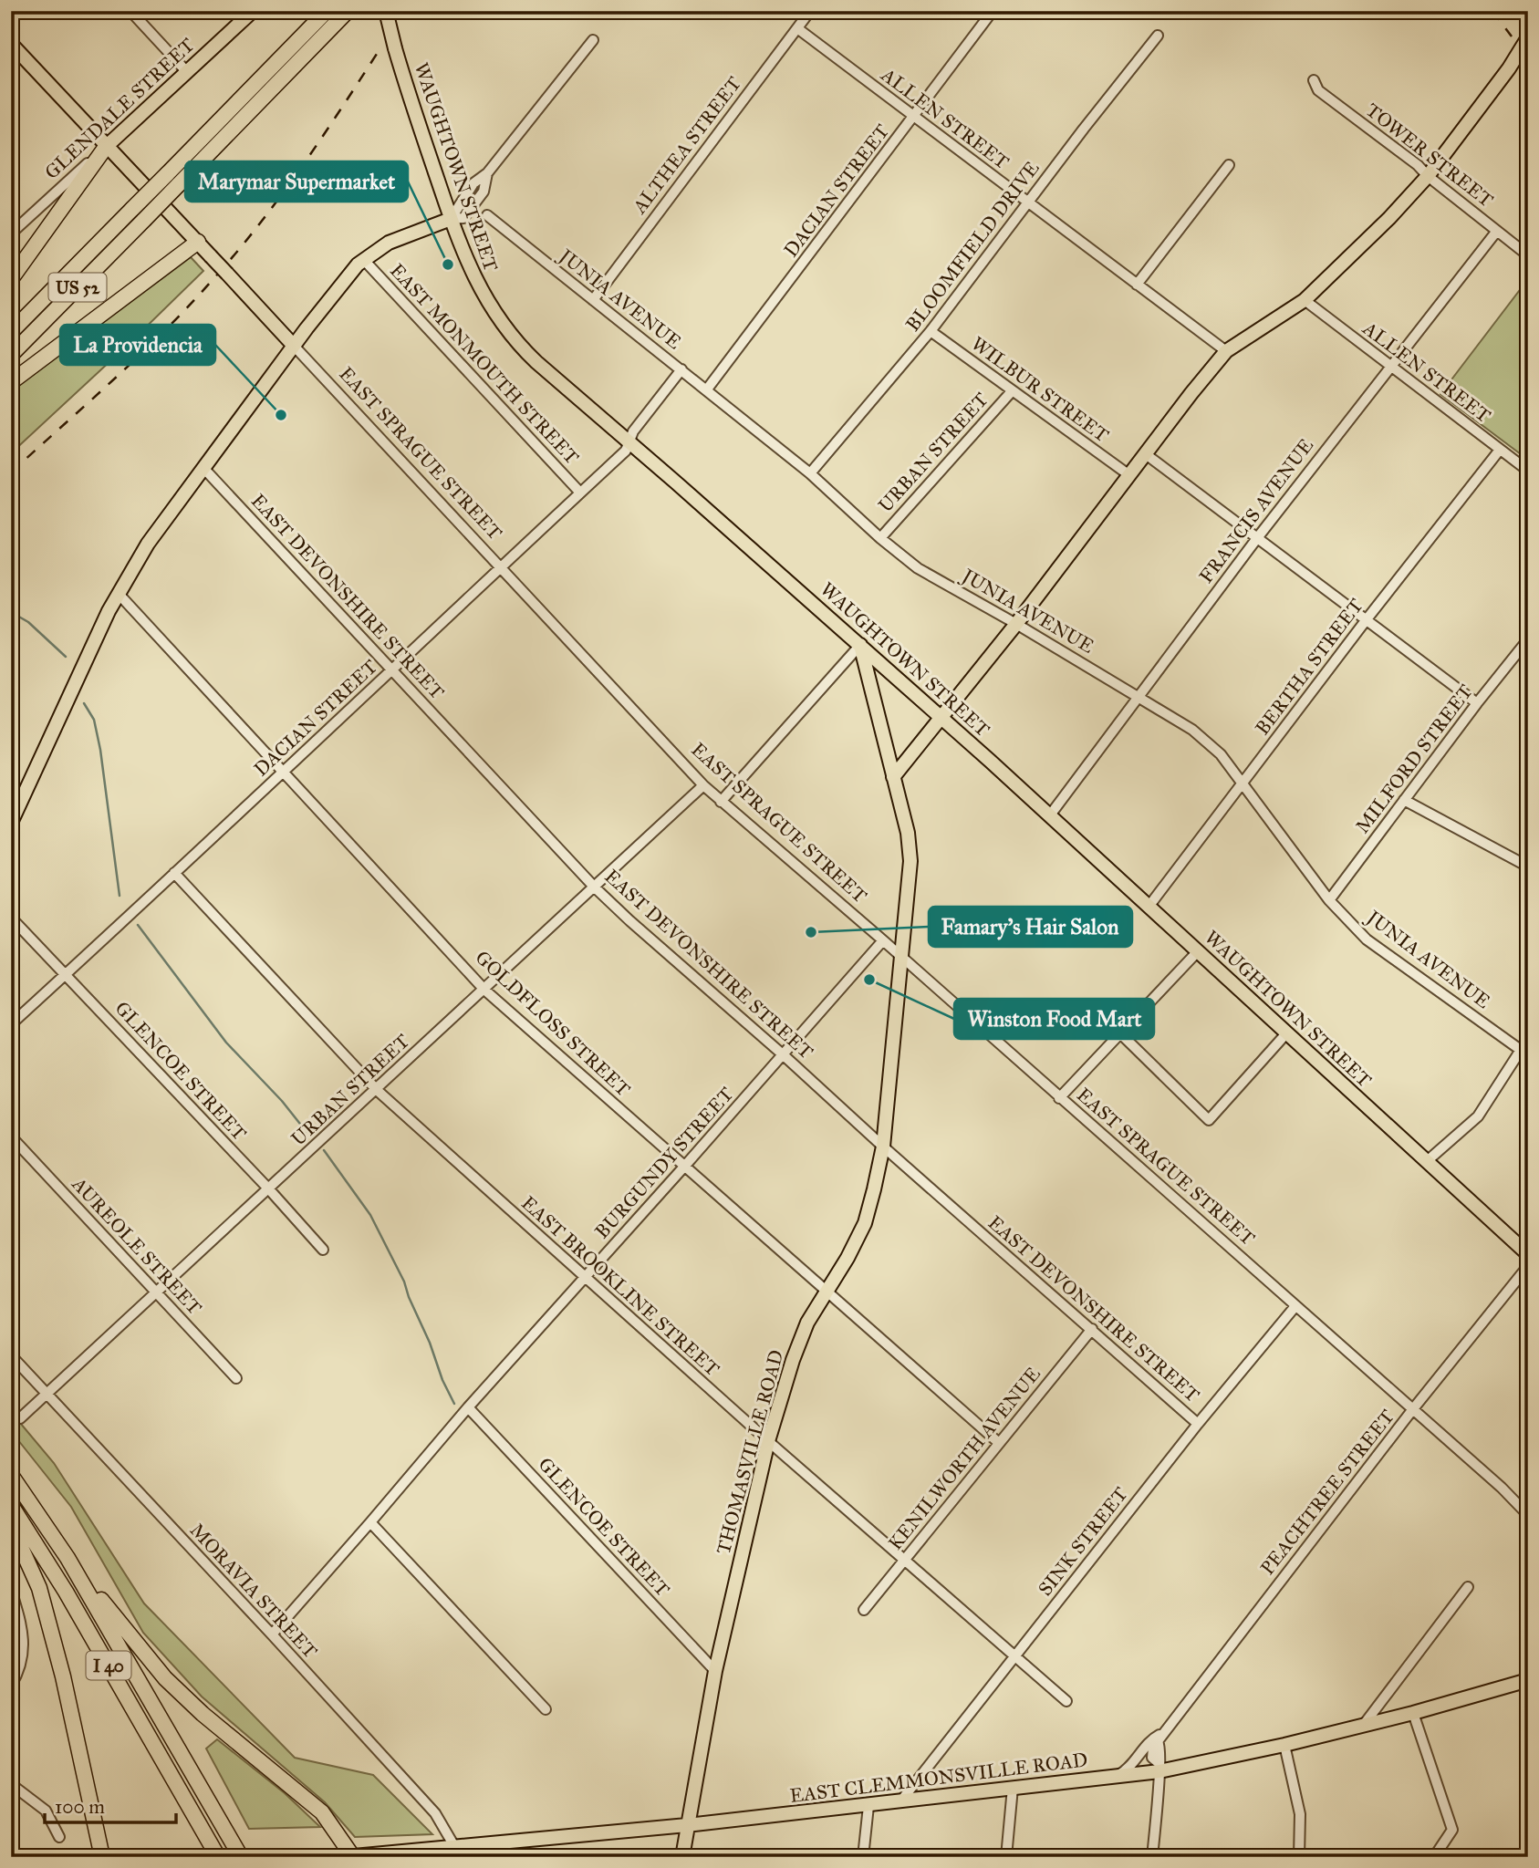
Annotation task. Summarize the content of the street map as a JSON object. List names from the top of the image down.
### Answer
{
  "streets": {
    "highway": ["US 52", "I 40"],
    "main road": [
      "GLENDALE STREET",
      "WAUGHTOWN STREET",
      "EAST SPRAGUE STREET",
      "THOMASVILLE ROAD",
      "EAST CLEMMONSVILLE ROAD"
    ],
    "street": [
      "ALLEN STREET",
      "ALTHEA STREET",
      "TOWER STREET",
      "DACIAN STREET",
      "BLOOMFIELD DRIVE",
      "JUNIA AVENUE",
      "EAST MONMOUTH STREET",
      "WILBUR STREET",
      "URBAN STREET",
      "FRANCIS AVENUE",
      "EAST DEVONSHIRE STREET",
      "BERTHA STREET",
      "MILFORD STREET",
      "GOLDFLOSS STREET",
      "GLENCOE STREET",
      "BURGUNDY STREET",
      "AUREOLE STREET",
      "EAST BROOKLINE STREET",
      "KENILWORTH AVENUE",
      "PEACHTREE STREET",
      "SINK STREET",
      "MORAVIA STREET"
    ]
  },
  "crossings": [
    ["GLENDALE STREET", "EAST SPRAGUE STREET"],
    ["ALLEN STREET", "ALTHEA STREET"],
    ["ALLEN STREET", "DACIAN STREET"],
    ["ALLEN STREET", "BLOOMFIELD DRIVE"],
    ["ALLEN STREET", "FRANCIS AVENUE"],
    ["ALLEN STREET", "BERTHA STREET"],
    ["ALTHEA STREET", "JUNIA AVENUE"],
    ["TOWER STREET", "FRANCIS AVENUE"],
    ["WAUGHTOWN STREET", "DACIAN STREET"],
    ["WAUGHTOWN STREET", "FRANCIS AVENUE"],
    ["WAUGHTOWN STREET", "BERTHA STREET"],
    ["WAUGHTOWN STREET", "THOMASVILLE ROAD"],
    ["DACIAN STREET", "JUNIA AVENUE"],
    ["DACIAN STREET", "EAST MONMOUTH STREET"],
    ["DACIAN STREET", "EAST SPRAGUE STREET"],
    ["DACIAN STREET", "EAST DEVONSHIRE STREET"],
    ["DACIAN STREET", "GOLDFLOSS STREET"],
    ["DACIAN STREET", "GLENCOE STREET"],
    ["DACIAN STREET", "EAST BROOKLINE STREET"],
    ["BLOOMFIELD DRIVE", "JUNIA AVENUE"],
    ["BLOOMFIELD DRIVE", "WILBUR STREET"],
    ["JUNIA AVENUE", "URBAN STREET"],
    ["JUNIA AVENUE", "FRANCIS AVENUE"],
    ["JUNIA AVENUE", "BERTHA STREET"],
    ["JUNIA AVENUE", "MILFORD STREET"],
    ["WILBUR STREET", "URBAN STREET"],
    ["URBAN STREET", "EAST SPRAGUE STREET"],
    ["URBAN STREET", "EAST DEVONSHIRE STREET"],
    ["URBAN STREET", "GOLDFLOSS STREET"],
    ["URBAN STREET", "GLENCOE STREET"],
    ["URBAN STREET", "AUREOLE STREET"],
    ["URBAN STREET", "EAST BROOKLINE STREET"],
    ["URBAN STREET", "MORAVIA STREET"],
    ["EAST SPRAGUE STREET", "BURGUNDY STREET"],
    ["EAST SPRAGUE STREET", "THOMASVILLE ROAD"],
    ["EAST SPRAGUE STREET", "PEACHTREE STREET"],
    ["EAST SPRAGUE STREET", "SINK STREET"],
    ["EAST DEVONSHIRE STREET", "BURGUNDY STREET"],
    ["EAST DEVONSHIRE STREET", "THOMASVILLE ROAD"],
    ["EAST DEVONSHIRE STREET", "KENILWORTH AVENUE"],
    ["EAST DEVONSHIRE STREET", "SINK STREET"],
    ["GOLDFLOSS STREET", "BURGUNDY STREET"],
    ["GOLDFLOSS STREET", "THOMASVILLE ROAD"],
    ["GOLDFLOSS STREET", "KENILWORTH AVENUE"],
    ["GLENCOE STREET", "BURGUNDY STREET"],
    ["GLENCOE STREET", "THOMASVILLE ROAD"],
    ["BURGUNDY STREET", "EAST BROOKLINE STREET"],
    ["BURGUNDY STREET", "MORAVIA STREET"],
    ["EAST BROOKLINE STREET", "THOMASVILLE ROAD"],
    ["EAST BROOKLINE STREET", "KENILWORTH AVENUE"],
    ["EAST BROOKLINE STREET", "SINK STREET"],
    ["THOMASVILLE ROAD", "EAST CLEMMONSVILLE ROAD"],
    ["PEACHTREE STREET", "EAST CLEMMONSVILLE ROAD"],
    ["SINK STREET", "EAST CLEMMONSVILLE ROAD"],
    ["MORAVIA STREET", "EAST CLEMMONSVILLE ROAD"]
  ],
  "places": [
    "Marymar Supermarket",
    "La Providencia",
    "Famary's Hair Salon",
    "Winston Food Mart"
  ],
  "scale_bar": "100 m"
}
